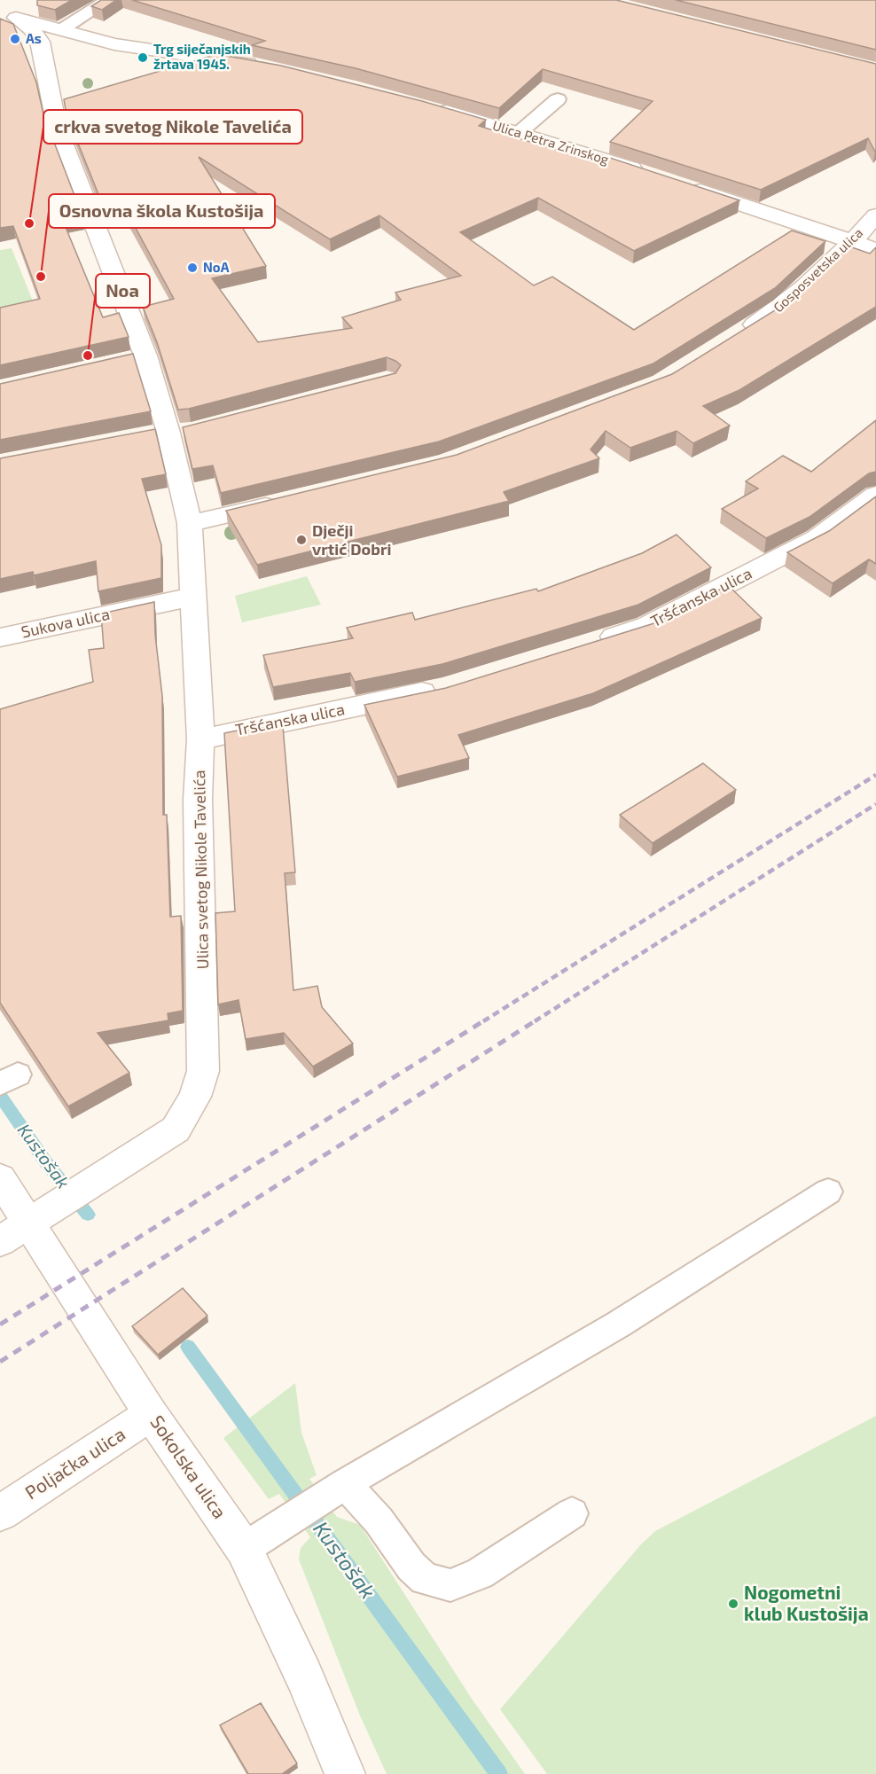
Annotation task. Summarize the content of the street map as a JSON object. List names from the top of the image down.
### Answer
{
  "streets": {
    "street": [
      "Ulica Petra Zrinskog",
      "Gosposvetska ulica",
      "Tršćanska ulica",
      "Sukova ulica",
      "Ulica svetog Nikole Tavelića",
      "Poljačka ulica",
      "Sokolska ulica"
    ]
  },
  "crossings": [
    ["Tršćanska ulica", "Ulica svetog Nikole Tavelića"],
    ["Sukova ulica", "Ulica svetog Nikole Tavelića"],
    ["Ulica svetog Nikole Tavelića", "Sokolska ulica"],
    ["Poljačka ulica", "Sokolska ulica"]
  ],
  "water": ["Kustošak"],
  "places": [
    "As",
    "Trg siječanjskih žrtava 1945.",
    "crkva svetog Nikole Tavelića",
    "NoA",
    "Osnovna škola Kustošija",
    "Noa",
    "Dječji vrtić Dobri",
    "Nogometni klub Kustošija"
  ]
}
